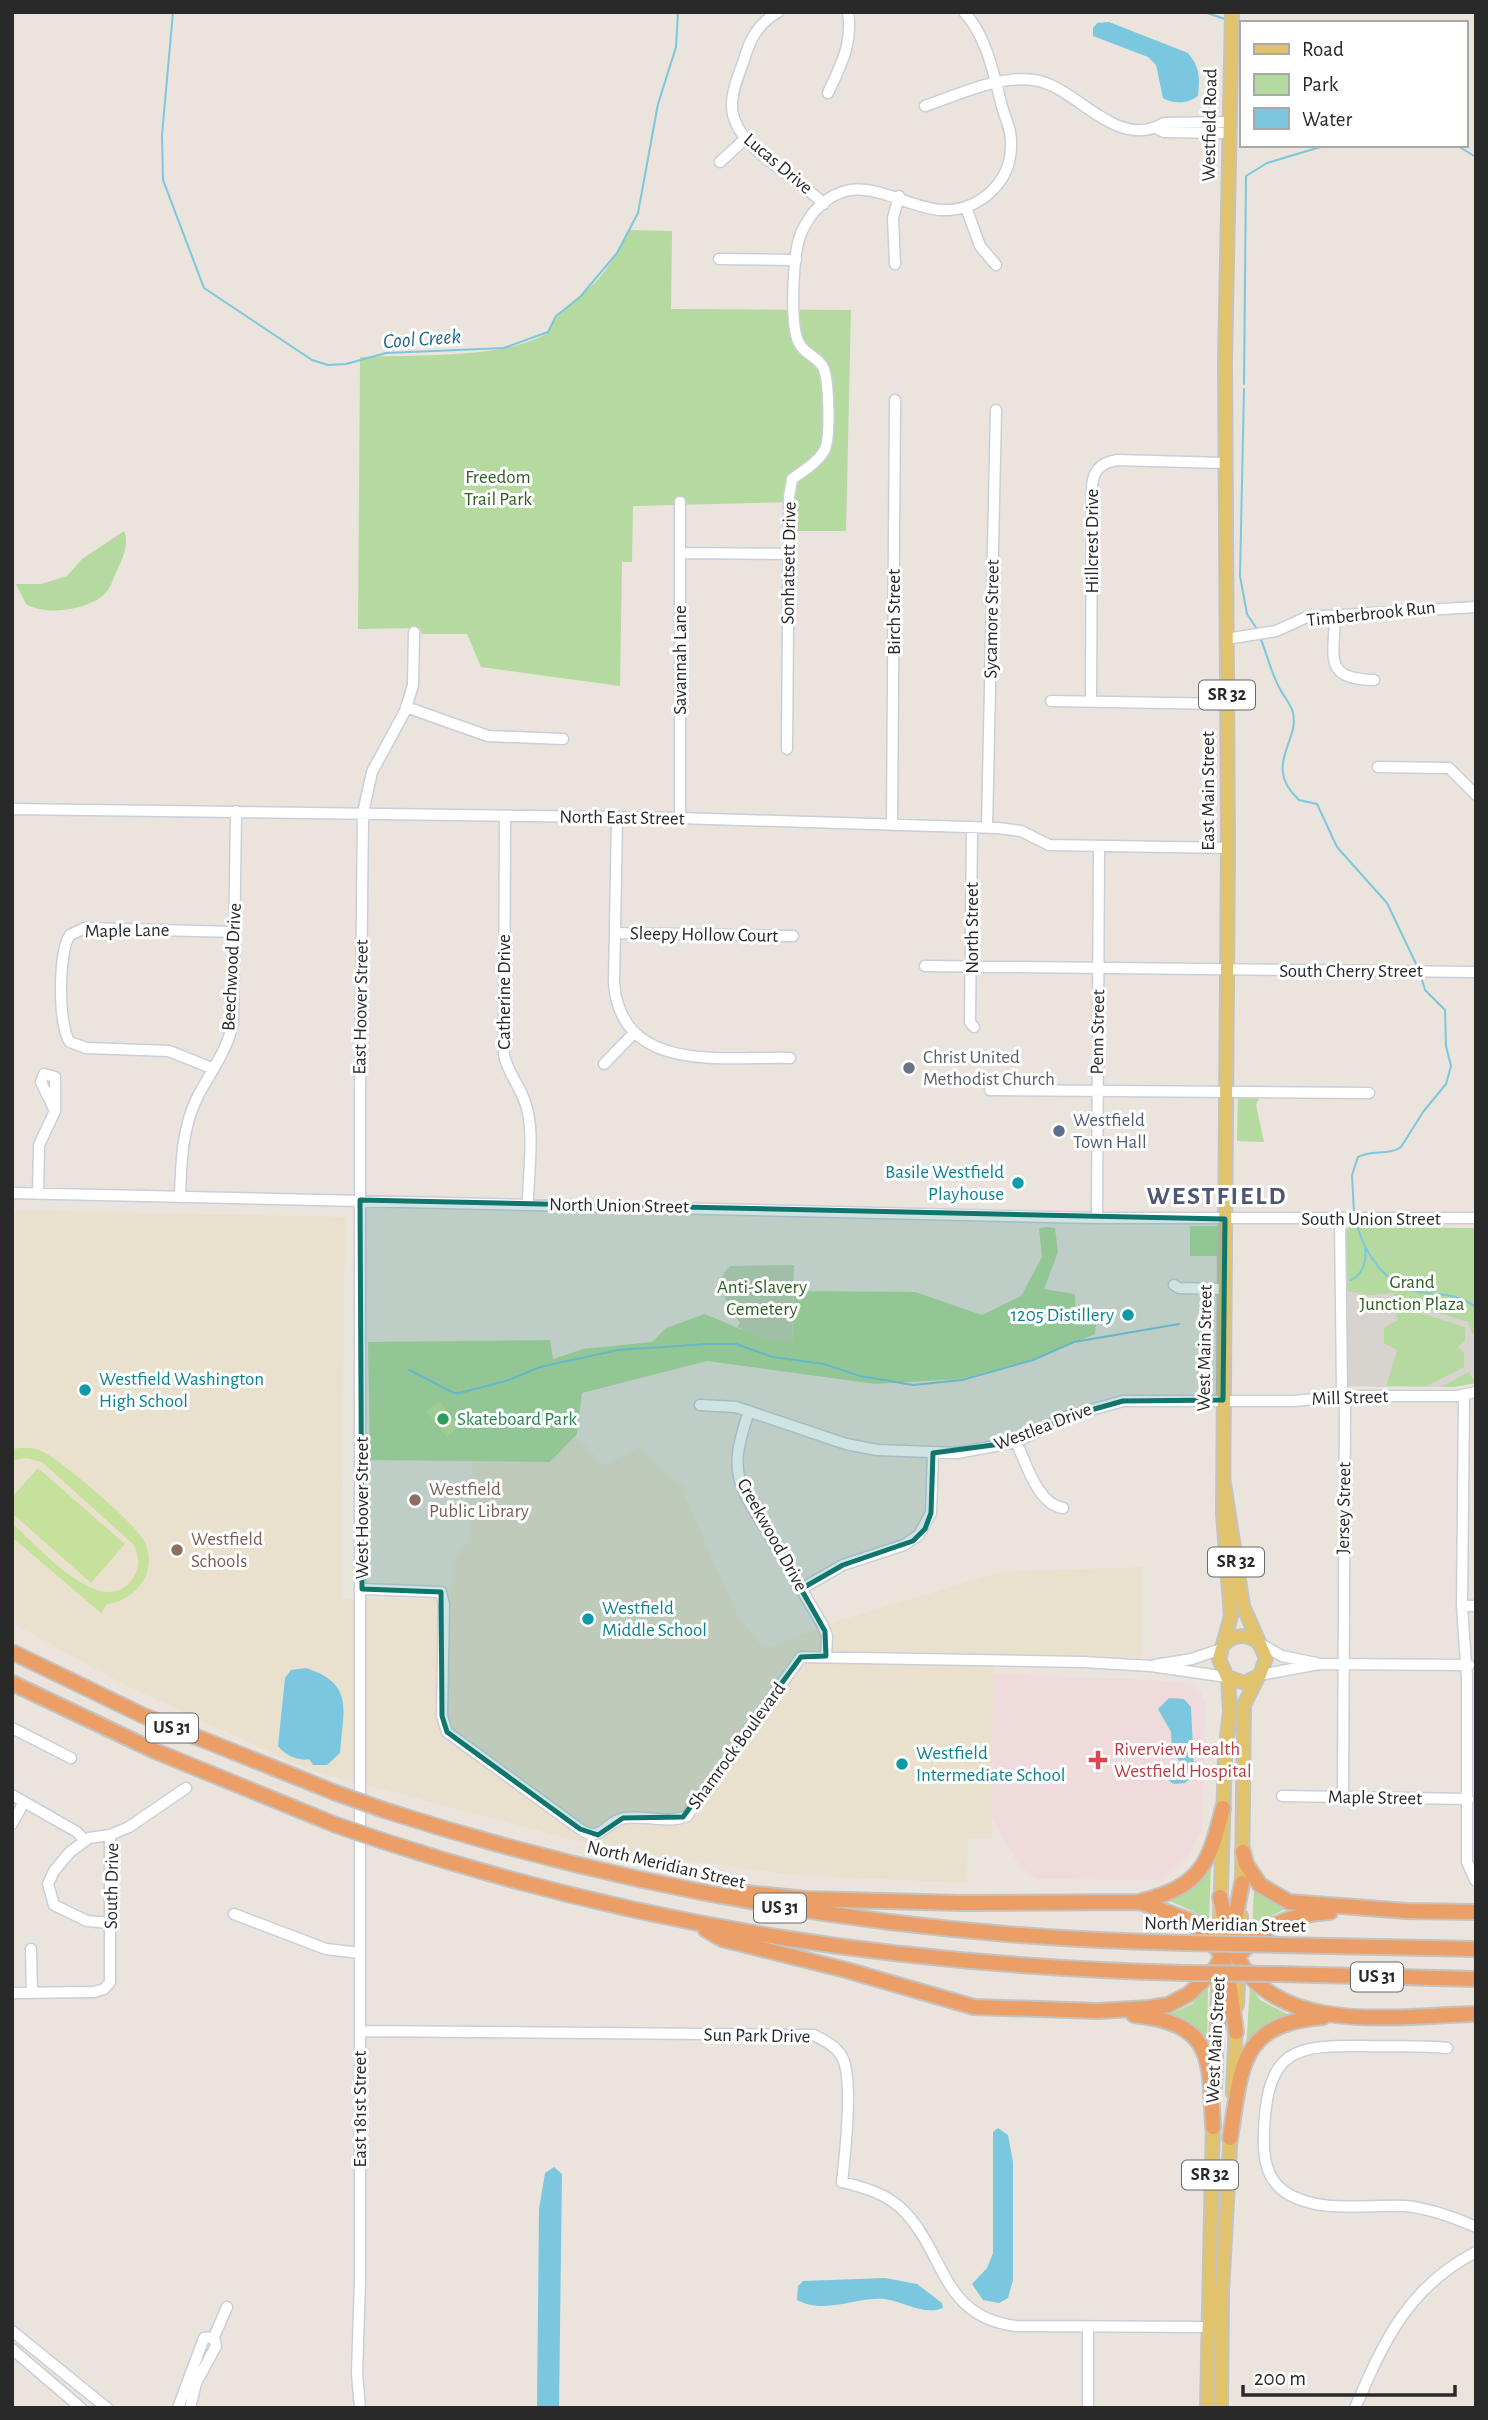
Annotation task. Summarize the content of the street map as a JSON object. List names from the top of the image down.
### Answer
{
  "streets": {
    "highway": ["US 31", "North Meridian Street"],
    "main road": [
      "Westfield Road",
      "SR 32",
      "East Main Street",
      "West Main Street"
    ],
    "street": [
      "Lucas Drive",
      "Hillcrest Drive",
      "Sonhatsett Drive",
      "Birch Street",
      "Timberbrook Run",
      "Sycamore Street",
      "Savannah Lane",
      "North East Street",
      "North Street",
      "Maple Lane",
      "Sleepy Hollow Court",
      "Beechwood Drive",
      "South Cherry Street",
      "Catherine Drive",
      "East Hoover Street",
      "Penn Street",
      "North Union Street",
      "South Union Street",
      "Mill Street",
      "Westlea Drive",
      "West Hoover Street",
      "Jersey Street",
      "Creekwood Drive",
      "Shamrock Boulevard",
      "Maple Street",
      "South Drive",
      "Sun Park Drive",
      "East 181st Street"
    ]
  },
  "crossings": [
    ["Westfield Road", "East Main Street"],
    ["Lucas Drive", "Sonhatsett Drive"],
    ["Hillcrest Drive", "East Main Street"],
    ["Birch Street", "North East Street"],
    ["Timberbrook Run", "East Main Street"],
    ["Sycamore Street", "North East Street"],
    ["Savannah Lane", "North East Street"],
    ["East Main Street", "North East Street"],
    ["East Main Street", "South Cherry Street"],
    ["East Main Street", "North Union Street"],
    ["East Main Street", "South Union Street"],
    ["East Main Street", "West Main Street"],
    ["North East Street", "North Street"],
    ["North East Street", "Beechwood Drive"],
    ["North East Street", "Catherine Drive"],
    ["North East Street", "East Hoover Street"],
    ["North East Street", "Penn Street"],
    ["North Street", "South Cherry Street"],
    ["Maple Lane", "Beechwood Drive"],
    ["Beechwood Drive", "North Union Street"],
    ["South Cherry Street", "Penn Street"],
    ["Catherine Drive", "North Union Street"],
    ["East Hoover Street", "North Union Street"],
    ["East Hoover Street", "West Hoover Street"],
    ["Penn Street", "North Union Street"],
    ["North Union Street", "South Union Street"],
    ["North Union Street", "West Main Street"],
    ["North Union Street", "West Hoover Street"],
    ["South Union Street", "West Main Street"],
    ["South Union Street", "Jersey Street"],
    ["West Main Street", "Mill Street"],
    ["West Main Street", "Westlea Drive"],
    ["West Main Street", "Shamrock Boulevard"],
    ["West Main Street", "Sun Park Drive"],
    ["Mill Street", "Westlea Drive"],
    ["Mill Street", "Jersey Street"],
    ["Westlea Drive", "Creekwood Drive"],
    ["West Hoover Street", "Shamrock Boulevard"],
    ["West Hoover Street", "East 181st Street"],
    ["Jersey Street", "Maple Street"],
    ["Creekwood Drive", "Shamrock Boulevard"],
    ["Sun Park Drive", "East 181st Street"]
  ],
  "districts": ["WESTFIELD"],
  "water": ["Cool Creek"],
  "parks": ["Freedom Trail Park", "Grand Junction Plaza", "Anti-Slavery Cemetery"],
  "places": {
    "other": [
      "Christ United Methodist Church",
      "Westfield Town Hall",
      "Basile Westfield Playhouse",
      "1205 Distillery",
      "Westfield Washington High School",
      "Skateboard Park",
      "Westfield Public Library",
      "Westfield Schools",
      "Westfield Middle School",
      "Westfield Intermediate School"
    ],
    "health": ["Riverview Health Westfield Hospital"]
  },
  "legend": ["Road", "Park", "Water"],
  "scale_bar": "200 m"
}
